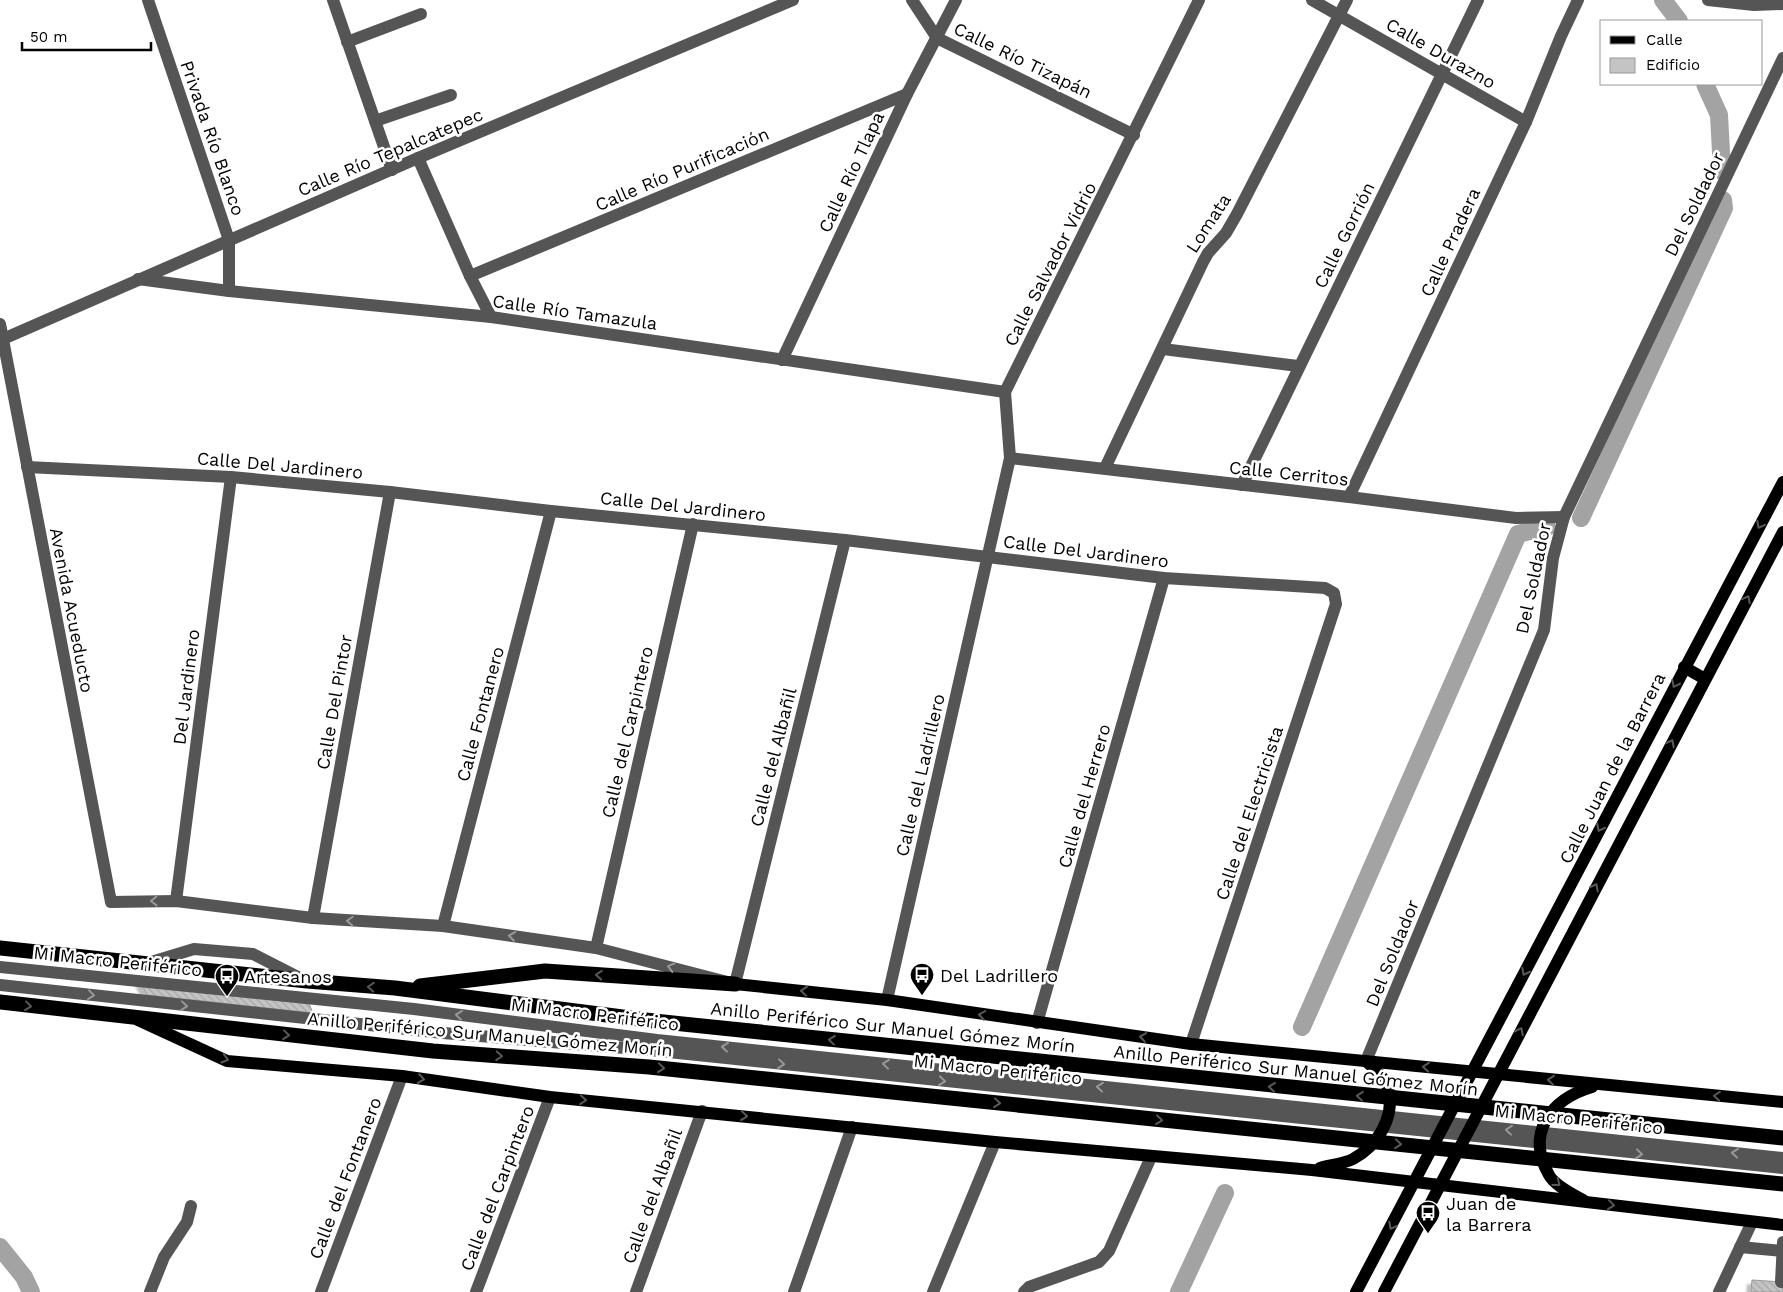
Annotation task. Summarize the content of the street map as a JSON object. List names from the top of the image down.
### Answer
{
  "streets": {
    "highway": ["Anillo Periférico Sur Manuel Gómez Morín"],
    "main road": ["Calle Juan de la Barrera"],
    "street": [
      "Calle Durazno",
      "Calle Río Tizapán",
      "Privada Río Blanco",
      "Calle Río Tepalcatepec",
      "Calle Río Purificación",
      "Calle Río Tlapa",
      "Del Soldador",
      "Lomata",
      "Calle Gorrión",
      "Calle Pradera",
      "Calle Salvador Vidrio",
      "Calle Río Tamazula",
      "Calle Del Jardinero",
      "Calle Cerritos",
      "Avenida Acueducto",
      "Del Jardinero",
      "Calle Del Pintor",
      "Calle Fontanero",
      "Calle del Carpintero",
      "Calle del Albañil",
      "Calle del Ladrillero",
      "Calle del Herrero",
      "Calle del Electricista",
      "Mi Macro Periférico",
      "Calle del Fontanero"
    ]
  },
  "crossings": [
    ["Calle Durazno", "Lomata"],
    ["Calle Durazno", "Calle Gorrión"],
    ["Calle Durazno", "Calle Pradera"],
    ["Calle Río Tizapán", "Calle Río Tlapa"],
    ["Calle Río Tizapán", "Calle Salvador Vidrio"],
    ["Privada Río Blanco", "Calle Río Tepalcatepec"],
    ["Privada Río Blanco", "Calle Río Tamazula"],
    ["Calle Río Tepalcatepec", "Calle Río Tamazula"],
    ["Calle Río Tepalcatepec", "Avenida Acueducto"],
    ["Calle Río Purificación", "Calle Río Tlapa"],
    ["Calle Río Tlapa", "Calle Río Tamazula"],
    ["Del Soldador", "Calle Cerritos"],
    ["Lomata", "Calle Cerritos"],
    ["Calle Gorrión", "Calle Cerritos"],
    ["Calle Pradera", "Calle Cerritos"],
    ["Calle Salvador Vidrio", "Calle Río Tamazula"],
    ["Calle Salvador Vidrio", "Calle Del Jardinero"],
    ["Calle Salvador Vidrio", "Calle Cerritos"],
    ["Calle Salvador Vidrio", "Calle del Ladrillero"],
    ["Calle Del Jardinero", "Avenida Acueducto"],
    ["Calle Del Jardinero", "Del Jardinero"],
    ["Calle Del Jardinero", "Calle Del Pintor"],
    ["Calle Del Jardinero", "Calle Fontanero"],
    ["Calle Del Jardinero", "Calle del Carpintero"],
    ["Calle Del Jardinero", "Calle del Albañil"],
    ["Calle Del Jardinero", "Calle del Ladrillero"],
    ["Calle Del Jardinero", "Calle del Herrero"],
    ["Calle Del Jardinero", "Calle del Electricista"],
    ["Avenida Acueducto", "Del Jardinero"]
  ],
  "one_way": ["Avenida Acueducto"],
  "places": {
    "bus stop": ["Del Ladrillero", "Artesanos", "Juan de la Barrera"]
  },
  "legend": ["Calle", "Edificio"],
  "scale_bar": "50 m"
}
